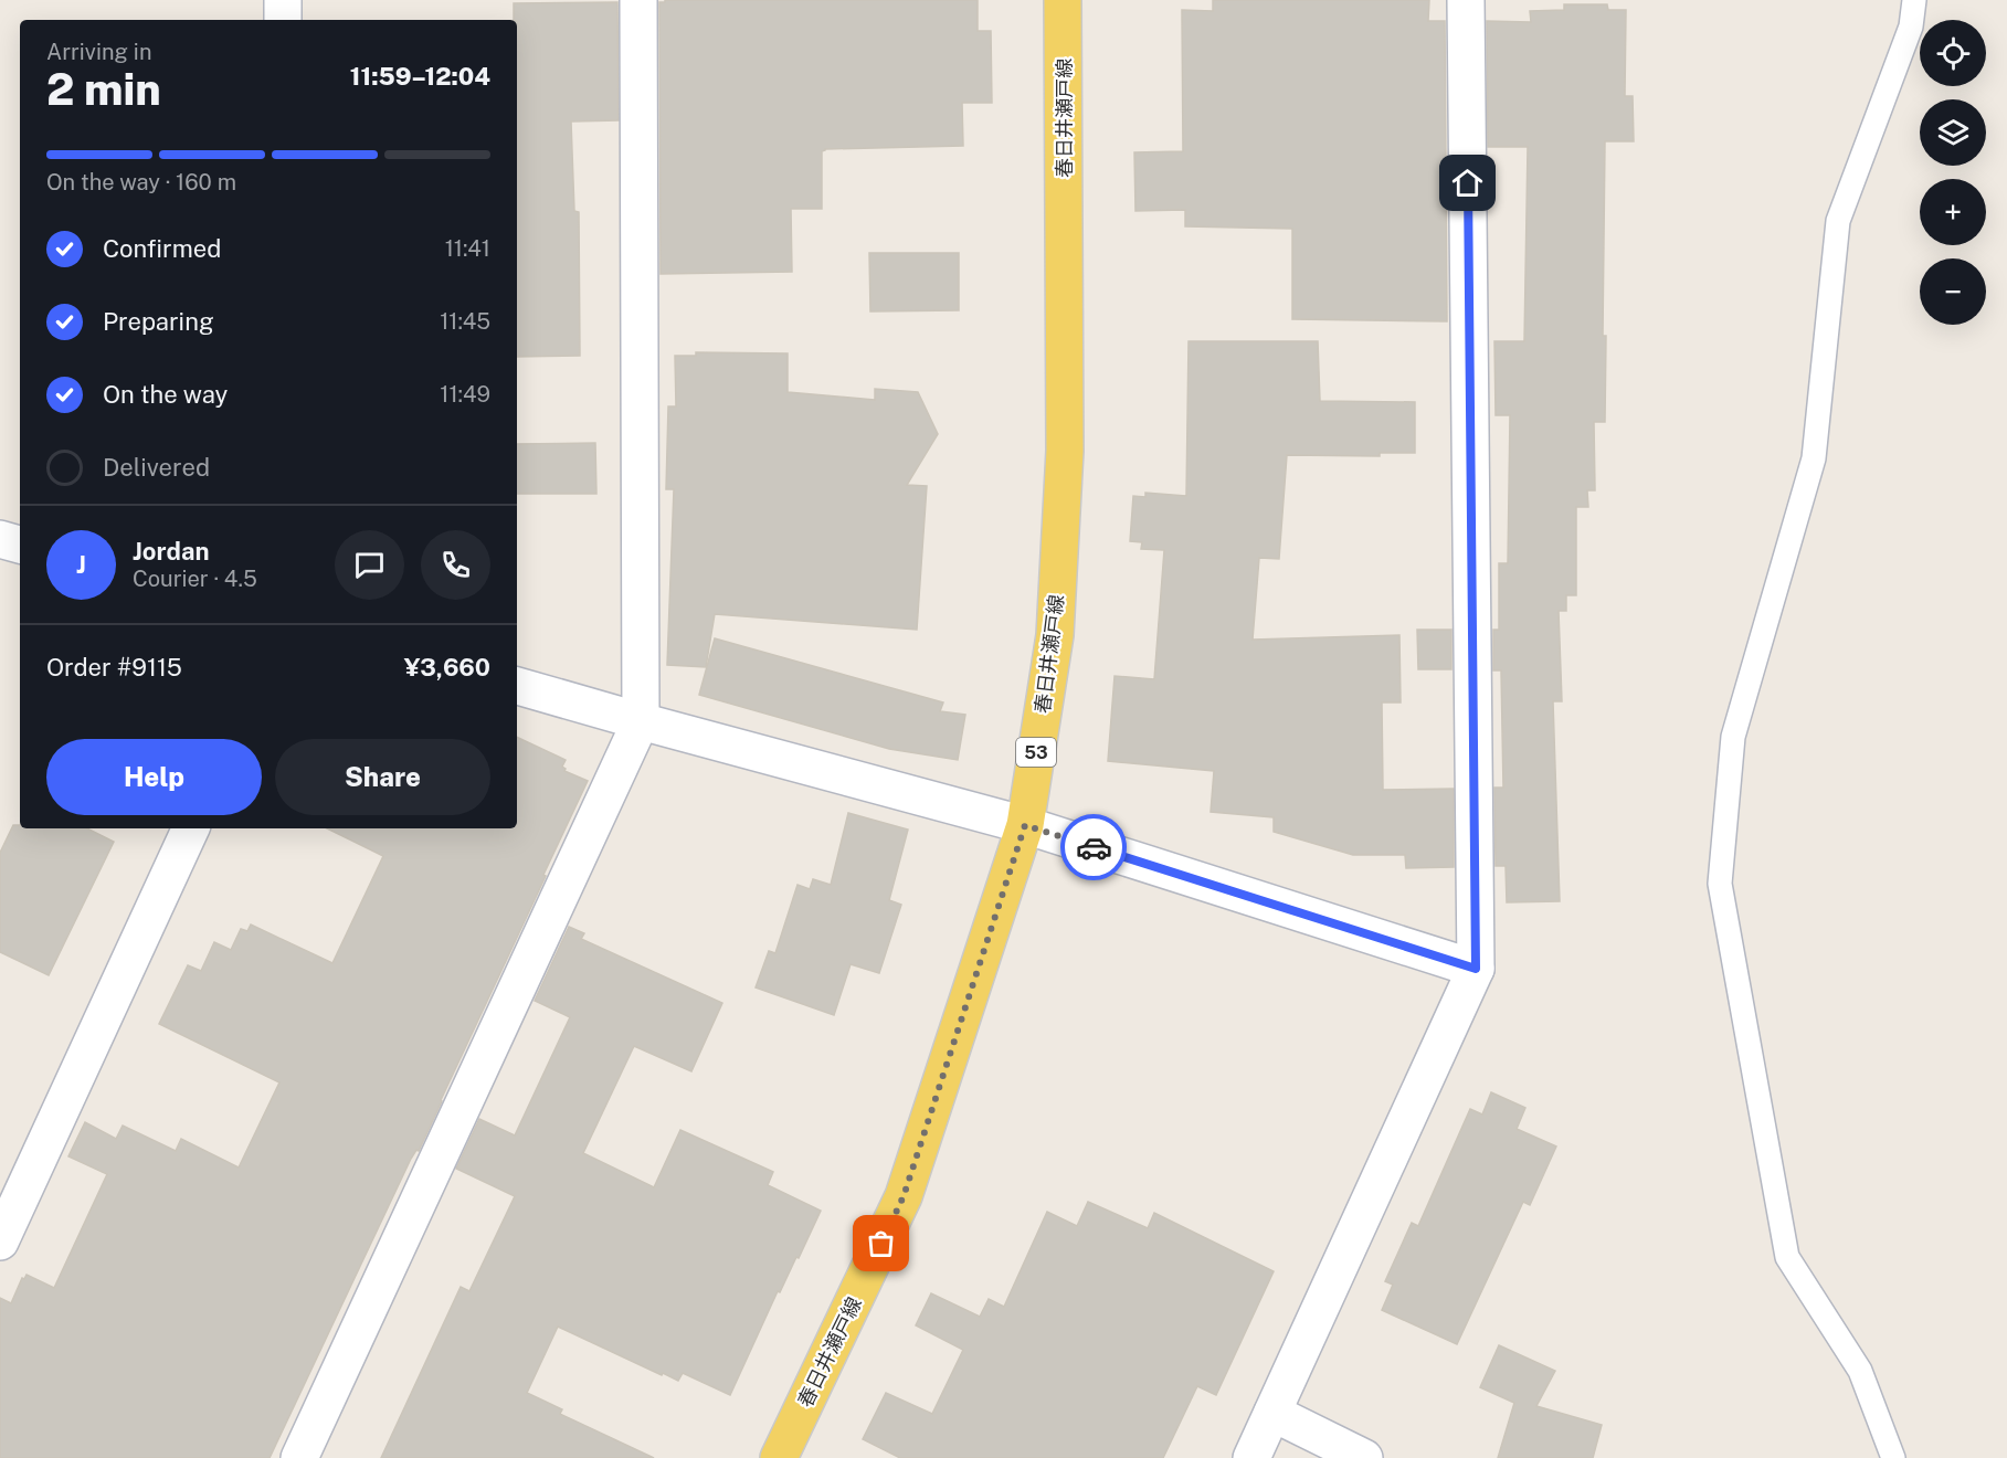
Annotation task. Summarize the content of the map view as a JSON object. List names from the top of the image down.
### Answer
{
  "streets": {
    "main road": ["春日井瀬戸線", "53"]
  },
  "page": {
    "map_buttons": ["+", "−"],
    "heading": ["2 min", "Arriving in", "11:59–12:04"],
    "panel": [
      "Jordan",
      "Courier · 4.5",
      "Order #9115",
      "¥3,660"
    ],
    "bar": "On the way · 160 m",
    "list": [
      ["Confirmed", "11:41"],
      ["Preparing", "11:45"],
      ["On the way", "11:49"],
      "Delivered"
    ],
    "round": "J",
    "buttons": ["Help", "Share"]
  }
}
